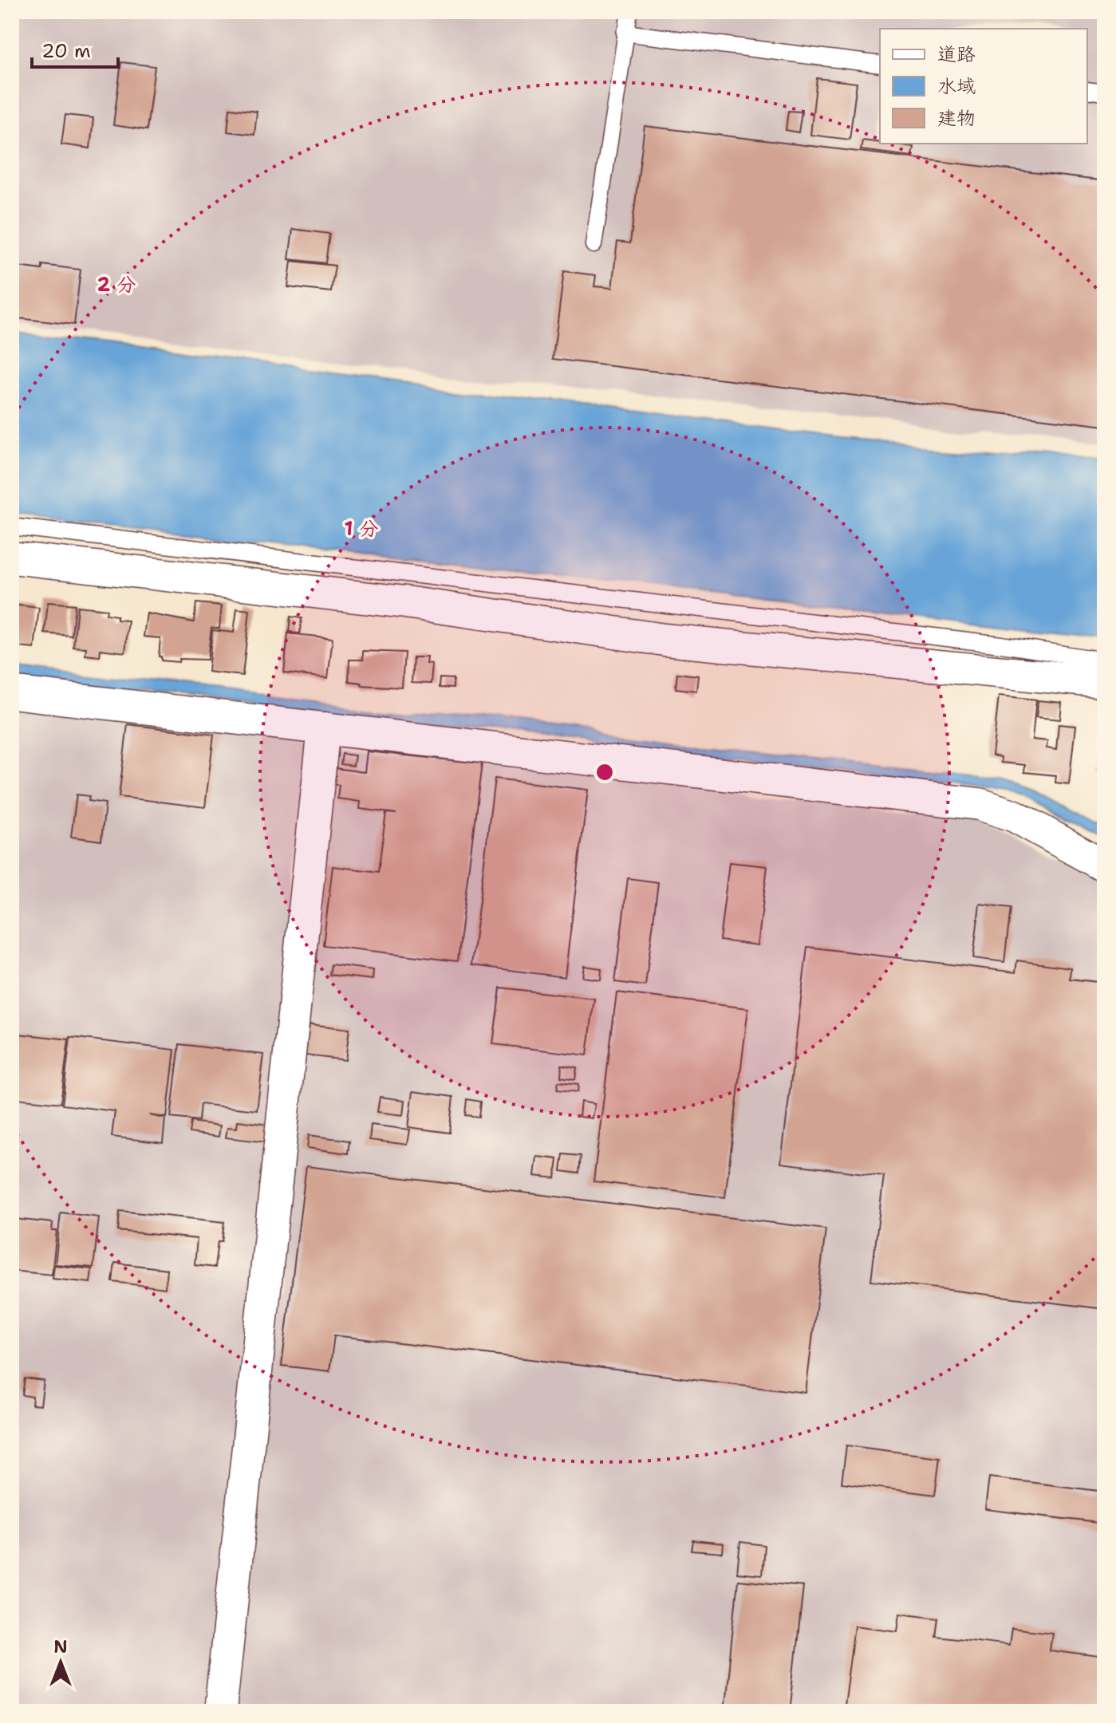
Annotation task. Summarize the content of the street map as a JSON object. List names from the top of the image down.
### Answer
{
  "legend": ["道路", "水域", "建物"],
  "scale_bar": "20 m",
  "north": "top",
  "rings": ["2 分", "1 分"]
}
